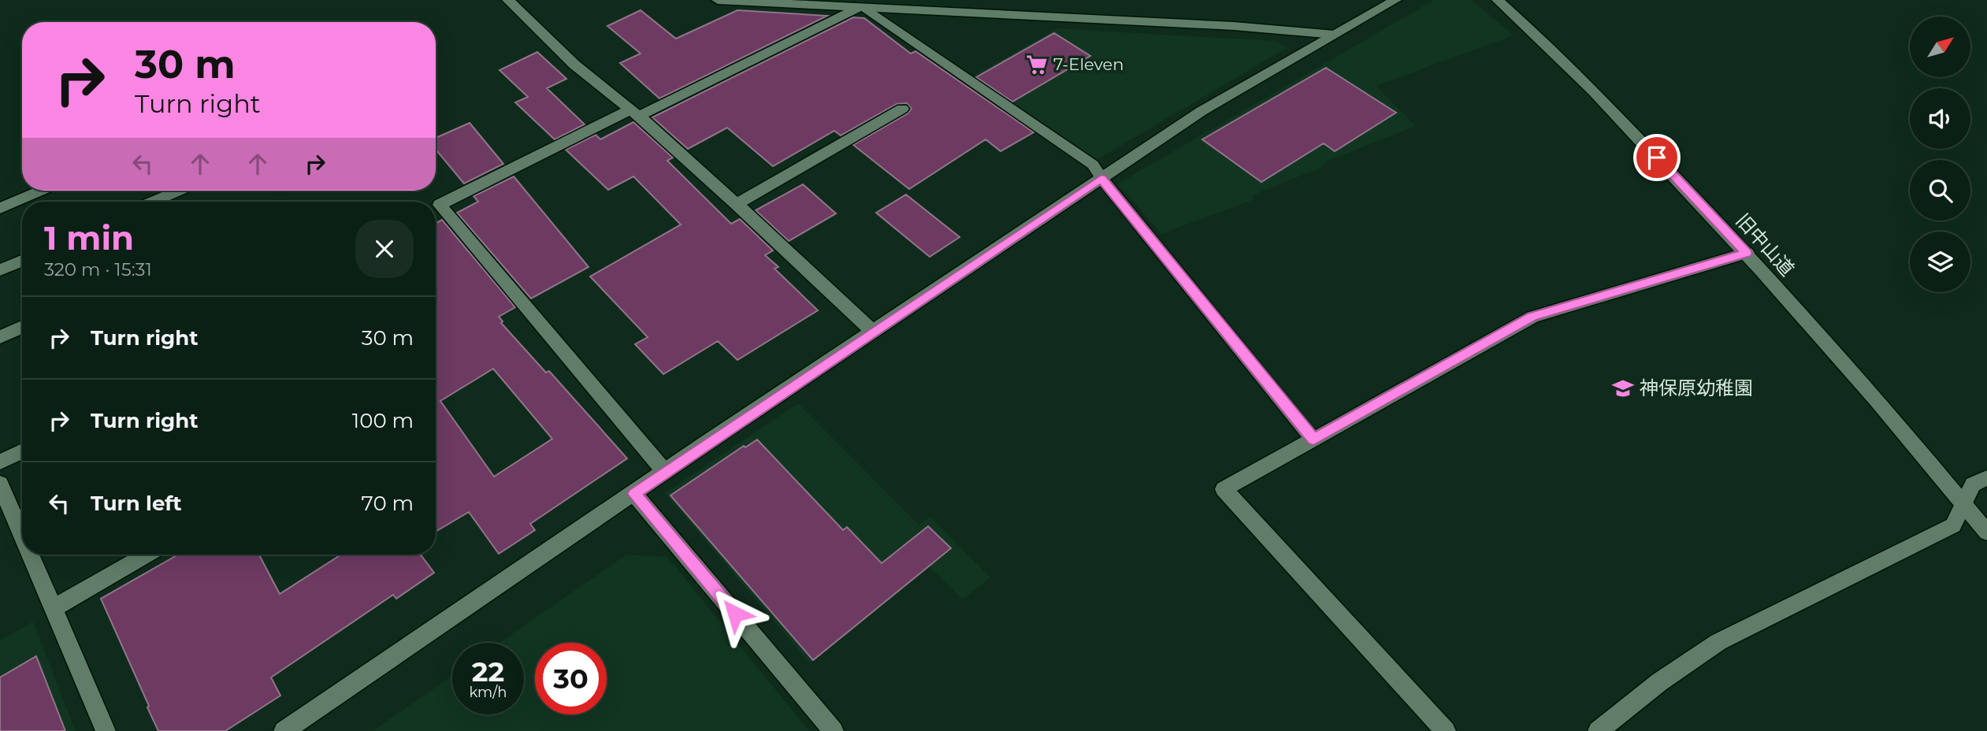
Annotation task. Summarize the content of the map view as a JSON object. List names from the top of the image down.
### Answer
{
  "streets": {
    "street": ["旧中山道"]
  },
  "places": {
    "supermarket": ["7-Eleven"],
    "school or university": ["神保原幼稚園"]
  },
  "north": "top right",
  "page": {
    "turn": ["30 m", "Turn right"],
    "heading": ["1 min", "320 m · 15:31"],
    "list": [
      {
        "name": "Turn right",
        "value": "30 m"
      },
      {
        "name": "Turn right",
        "value": "100 m"
      },
      {
        "name": "Turn left",
        "value": "70 m"
      }
    ],
    "speed": "22 km/h",
    "limit": "30"
  }
}
